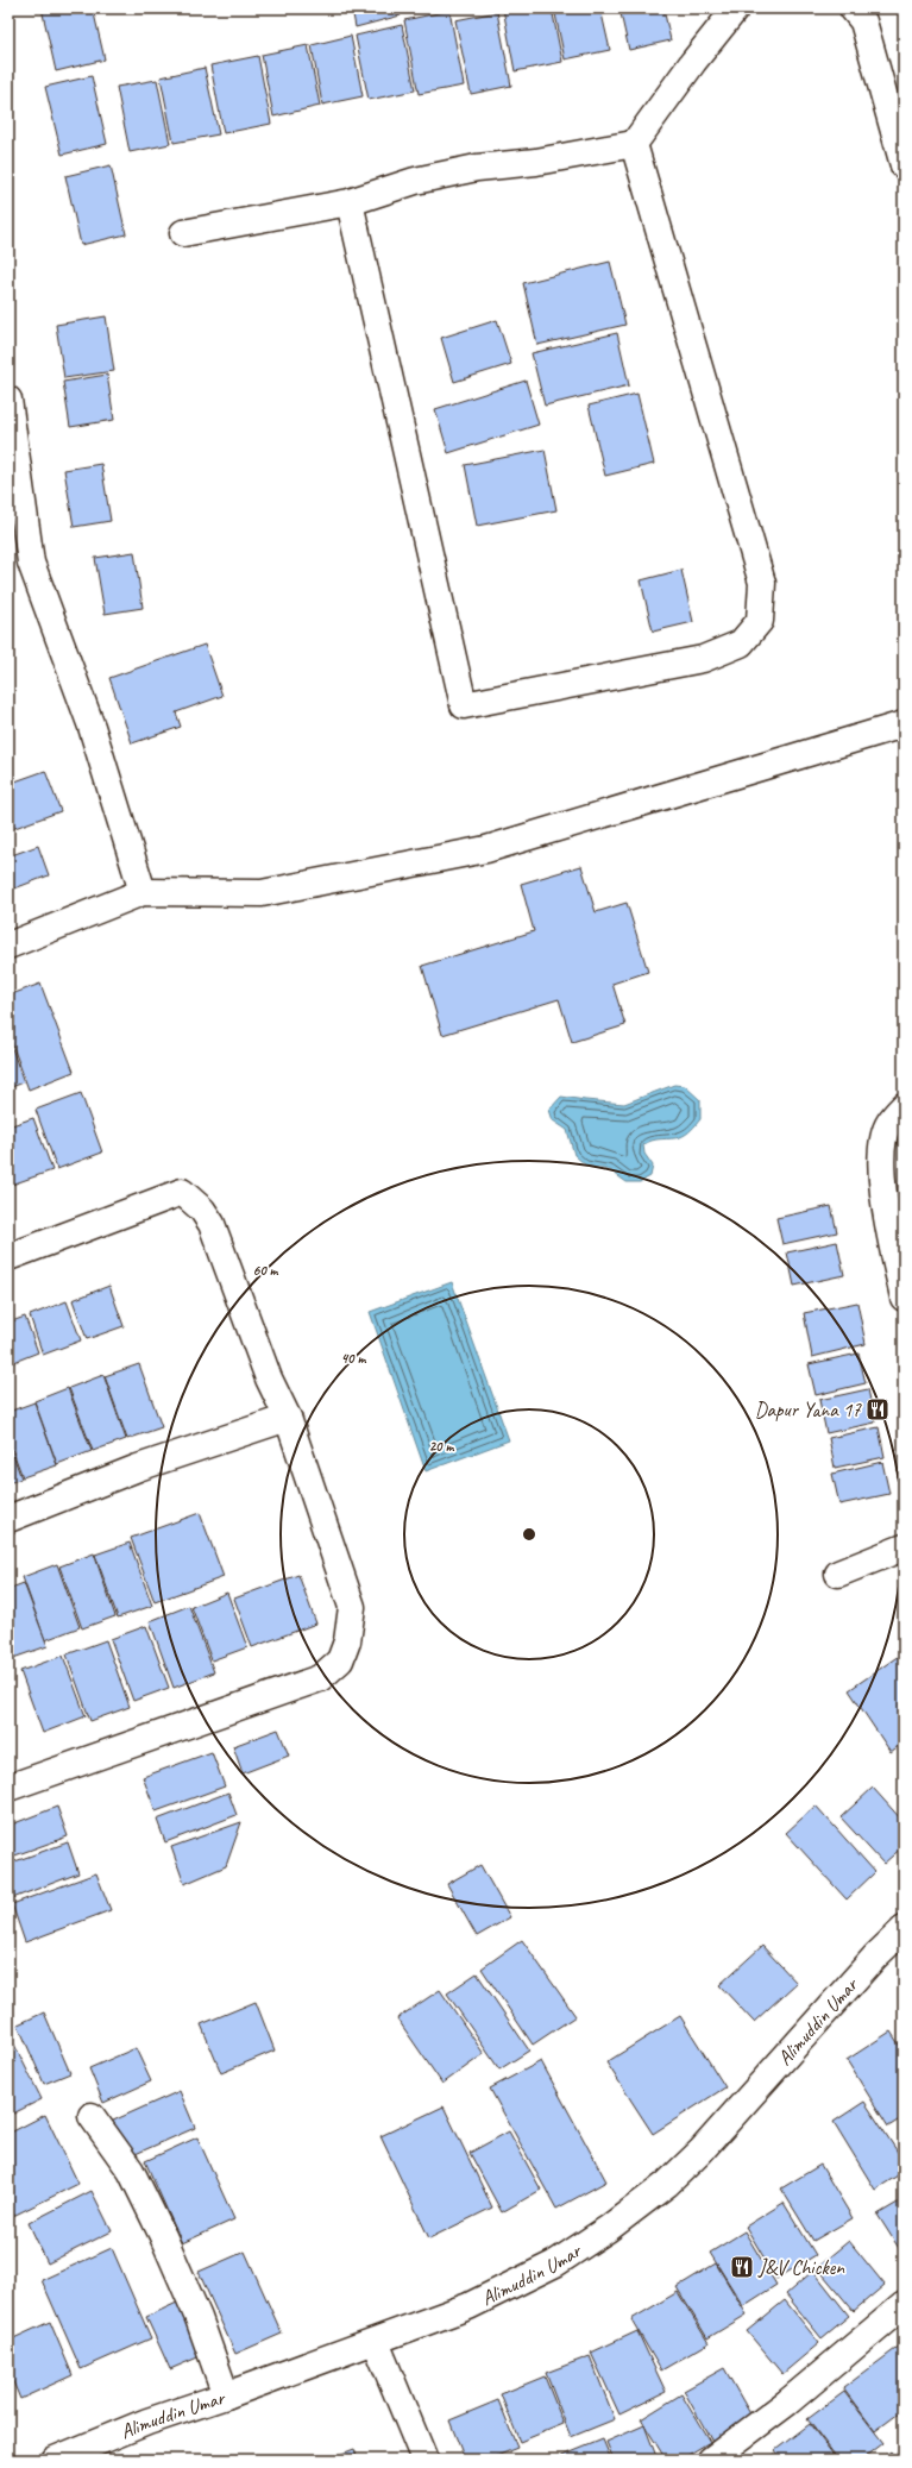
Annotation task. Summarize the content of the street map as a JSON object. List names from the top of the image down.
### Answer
{
  "streets": {
    "street": ["Alimuddin Umar"]
  },
  "places": {
    "restaurant": ["Dapur Yana 17", "J&V Chicken"]
  },
  "rings": ["60 m", "40 m", "20 m"]
}
